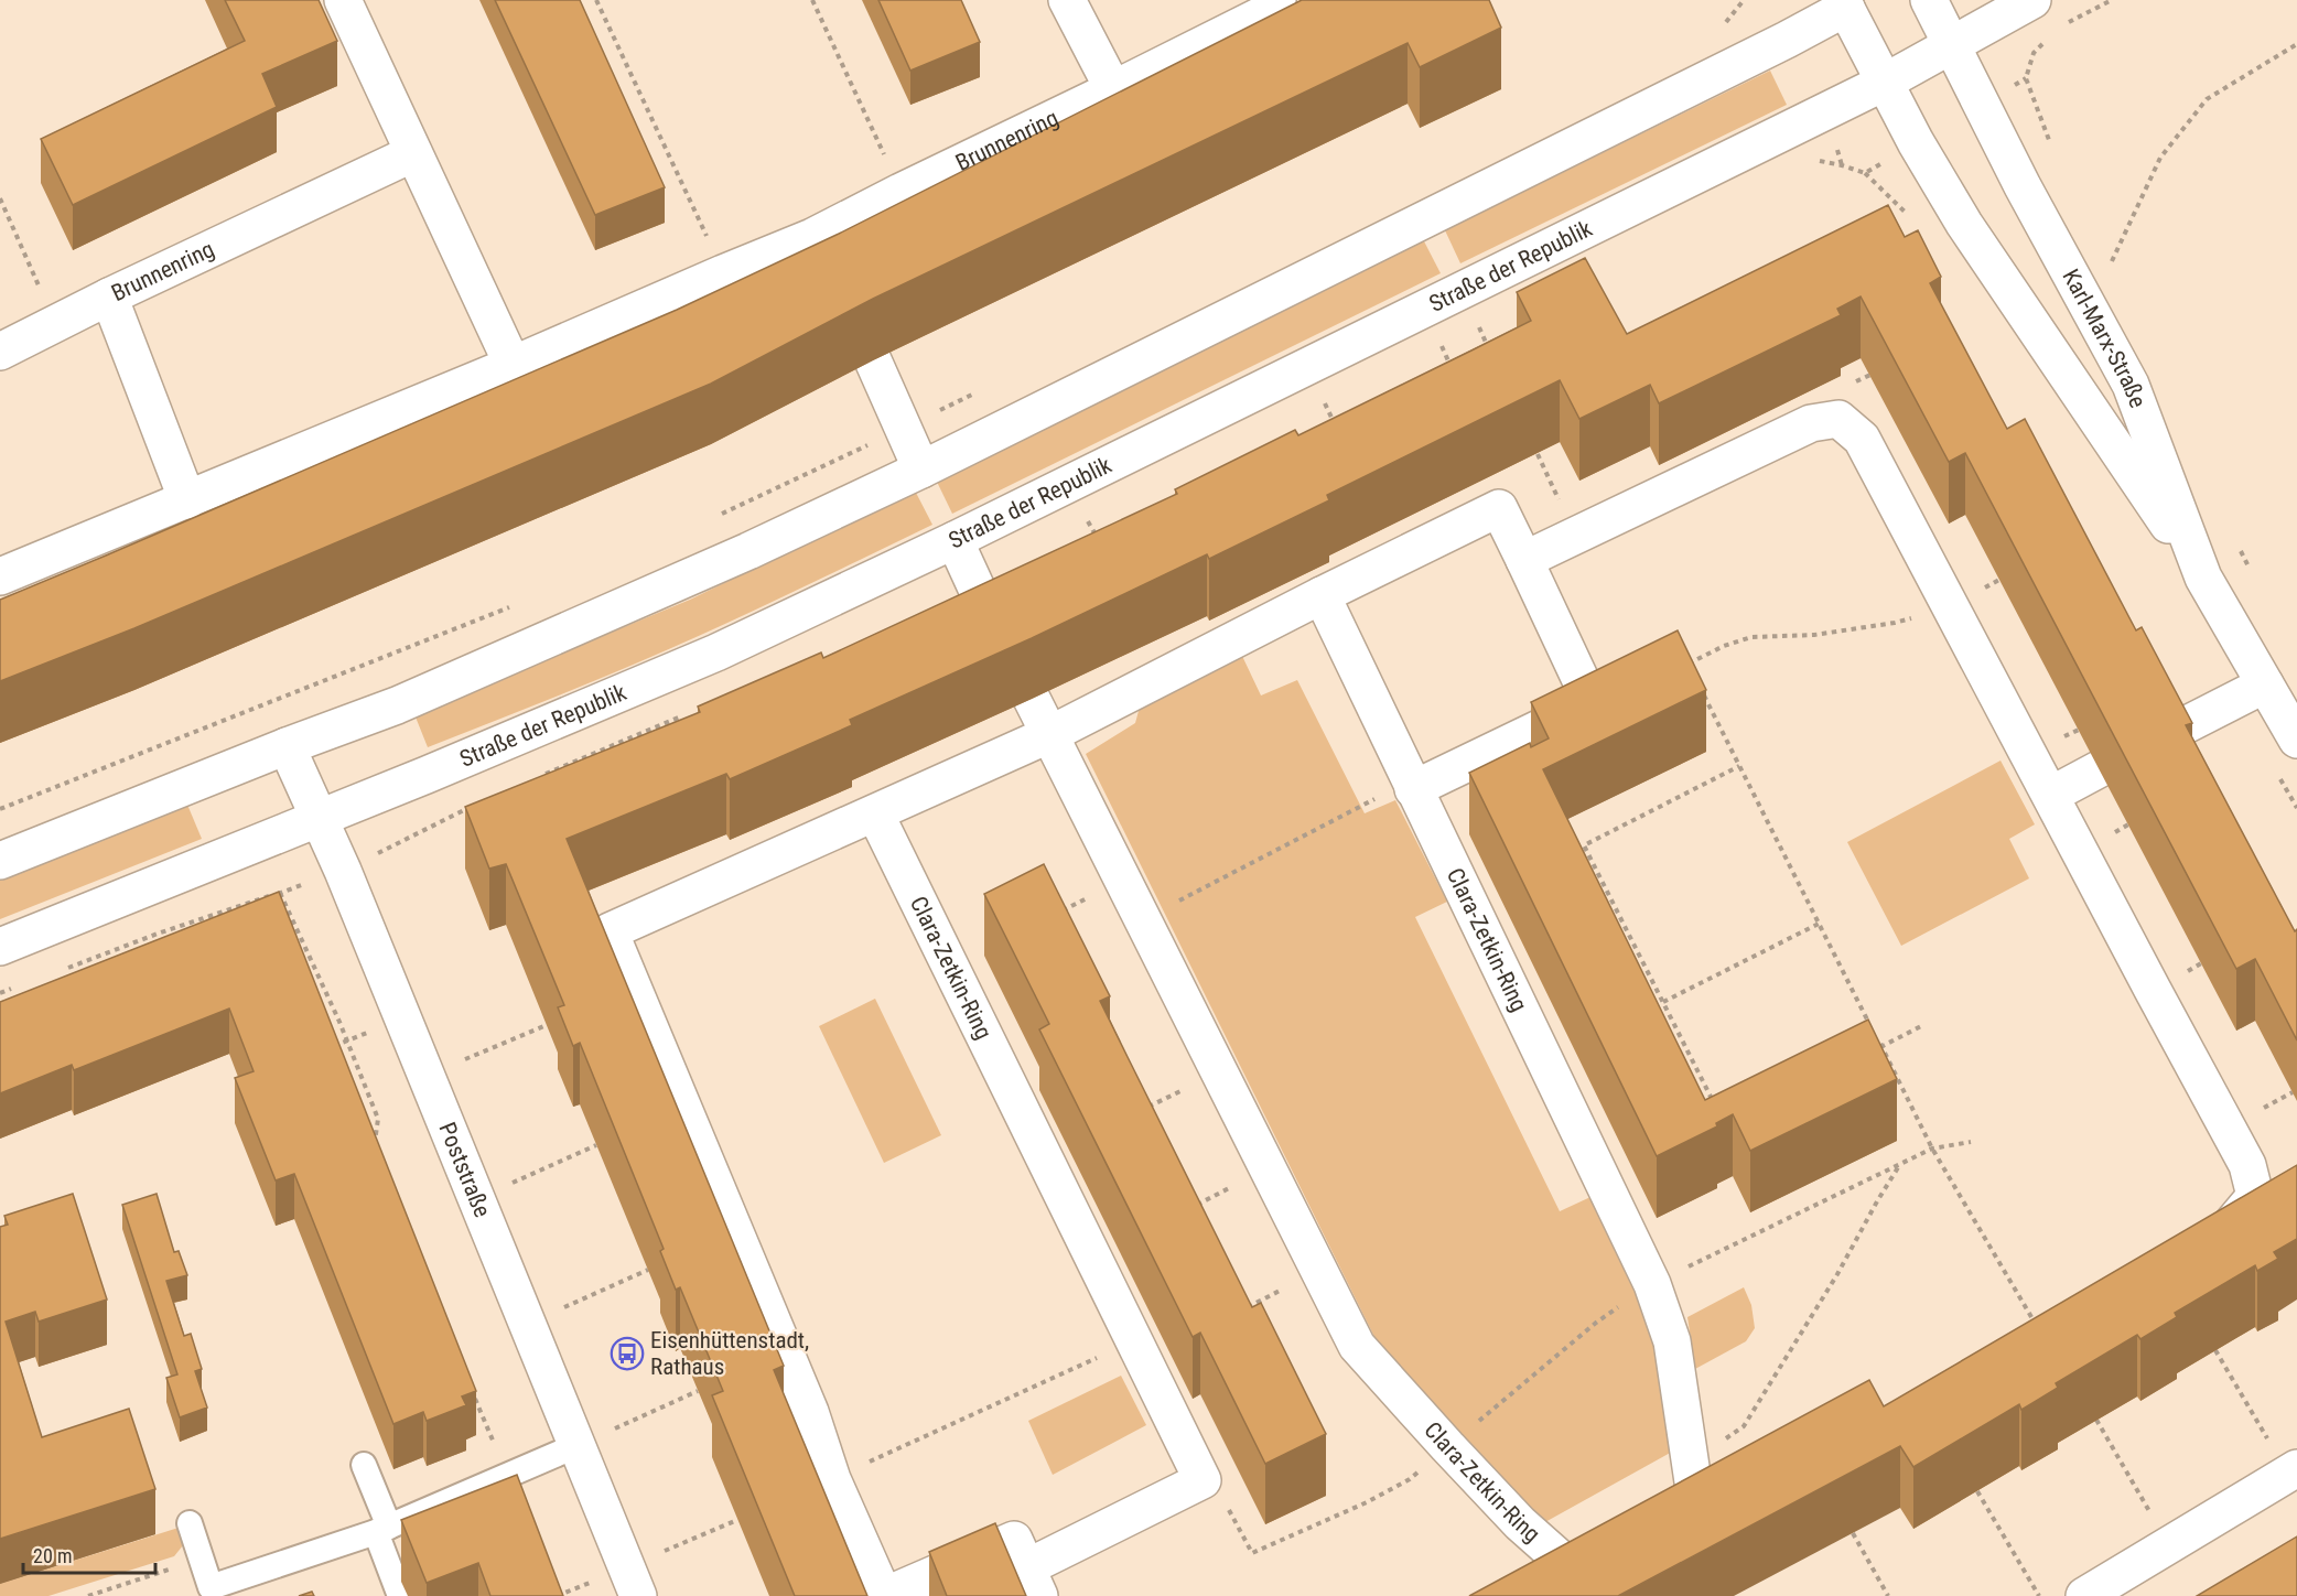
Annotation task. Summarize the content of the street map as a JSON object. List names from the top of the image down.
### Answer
{
  "streets": {
    "street": [
      "Brunnenring",
      "Straße der Republik",
      "Karl-Marx-Straße",
      "Clara-Zetkin-Ring",
      "Poststraße"
    ]
  },
  "crossings": [
    ["Straße der Republik", "Karl-Marx-Straße"],
    ["Straße der Republik", "Poststraße"]
  ],
  "places": {
    "bus stop": ["Eisenhüttenstadt, Rathaus"]
  },
  "scale_bar": "20 m"
}
